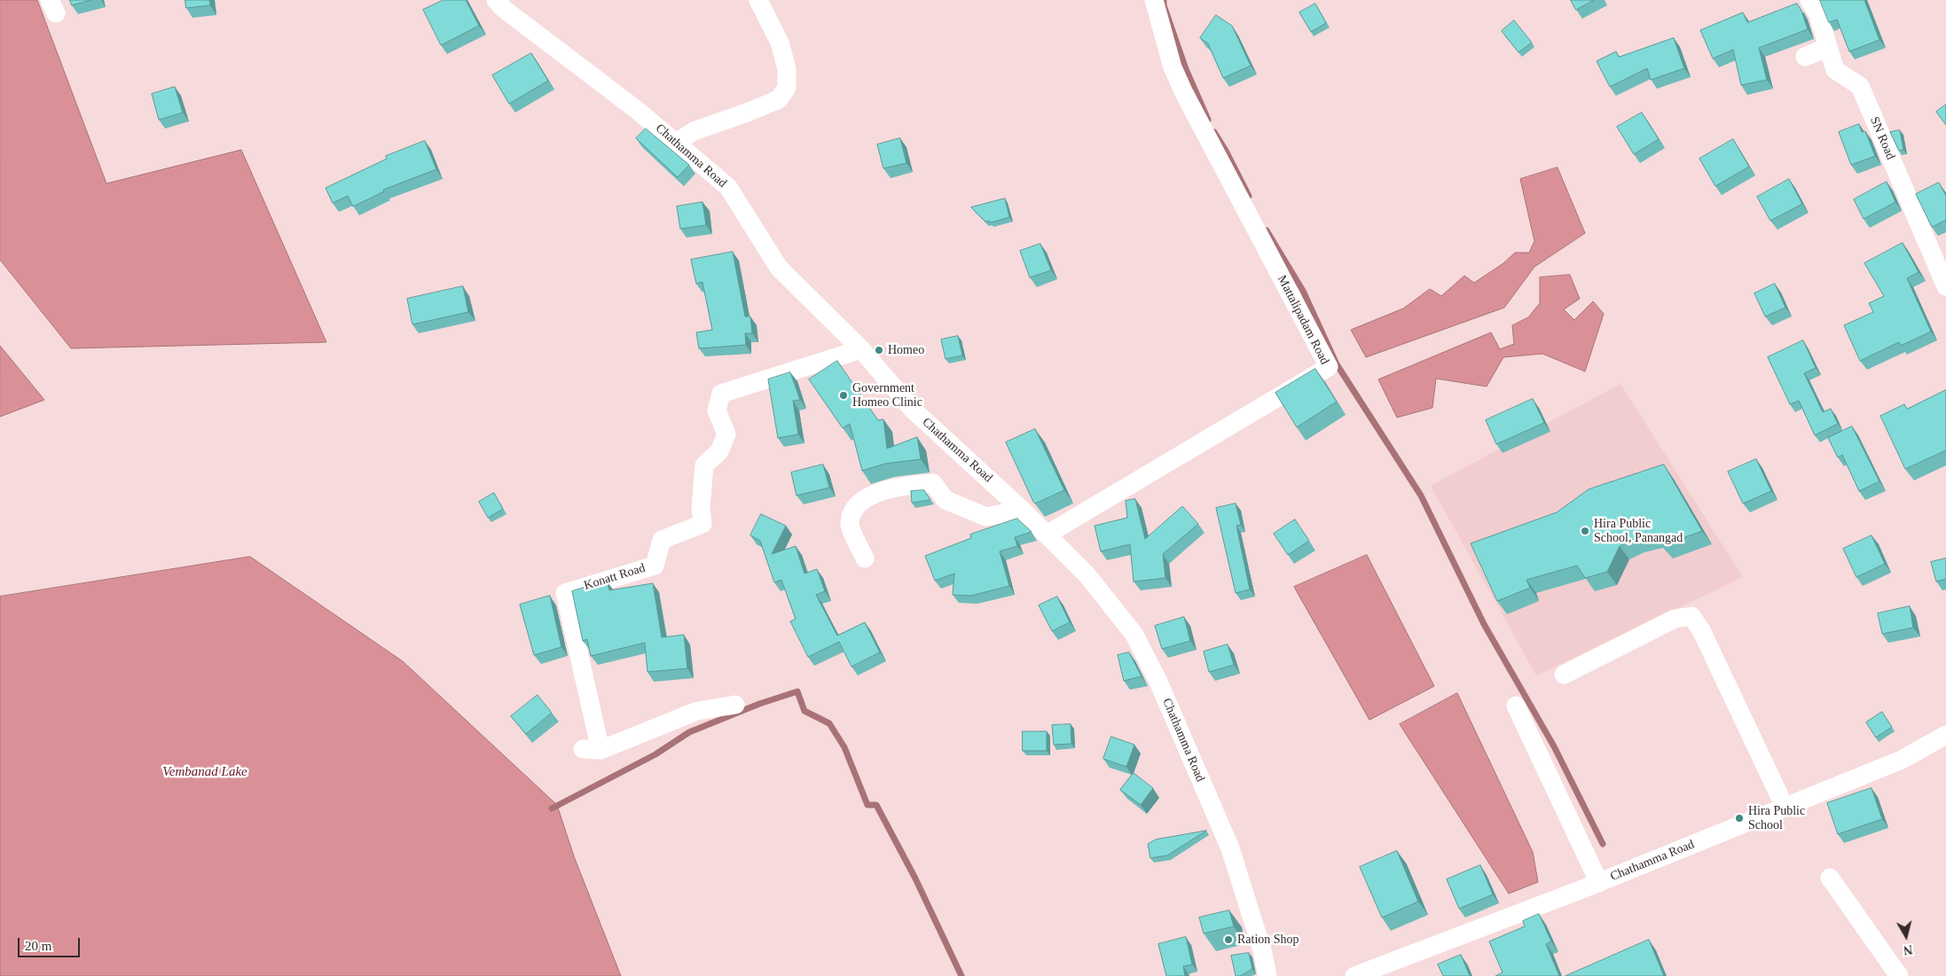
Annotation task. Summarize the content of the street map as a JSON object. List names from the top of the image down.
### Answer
{
  "streets": {
    "street": [
      "SN Road",
      "Chathamma Road",
      "Mattalipadam Road",
      "Konatt Road"
    ]
  },
  "crossings": [
    ["Chathamma Road", "Mattalipadam Road"],
    ["Chathamma Road", "Konatt Road"]
  ],
  "water": ["Vembanad Lake"],
  "places": [
    "Homeo",
    "Government Homeo Clinic",
    "Hira Public School, Panangad",
    "Hira Public School",
    "Ration Shop"
  ],
  "scale_bar": "20 m",
  "north": "bottom"
}
